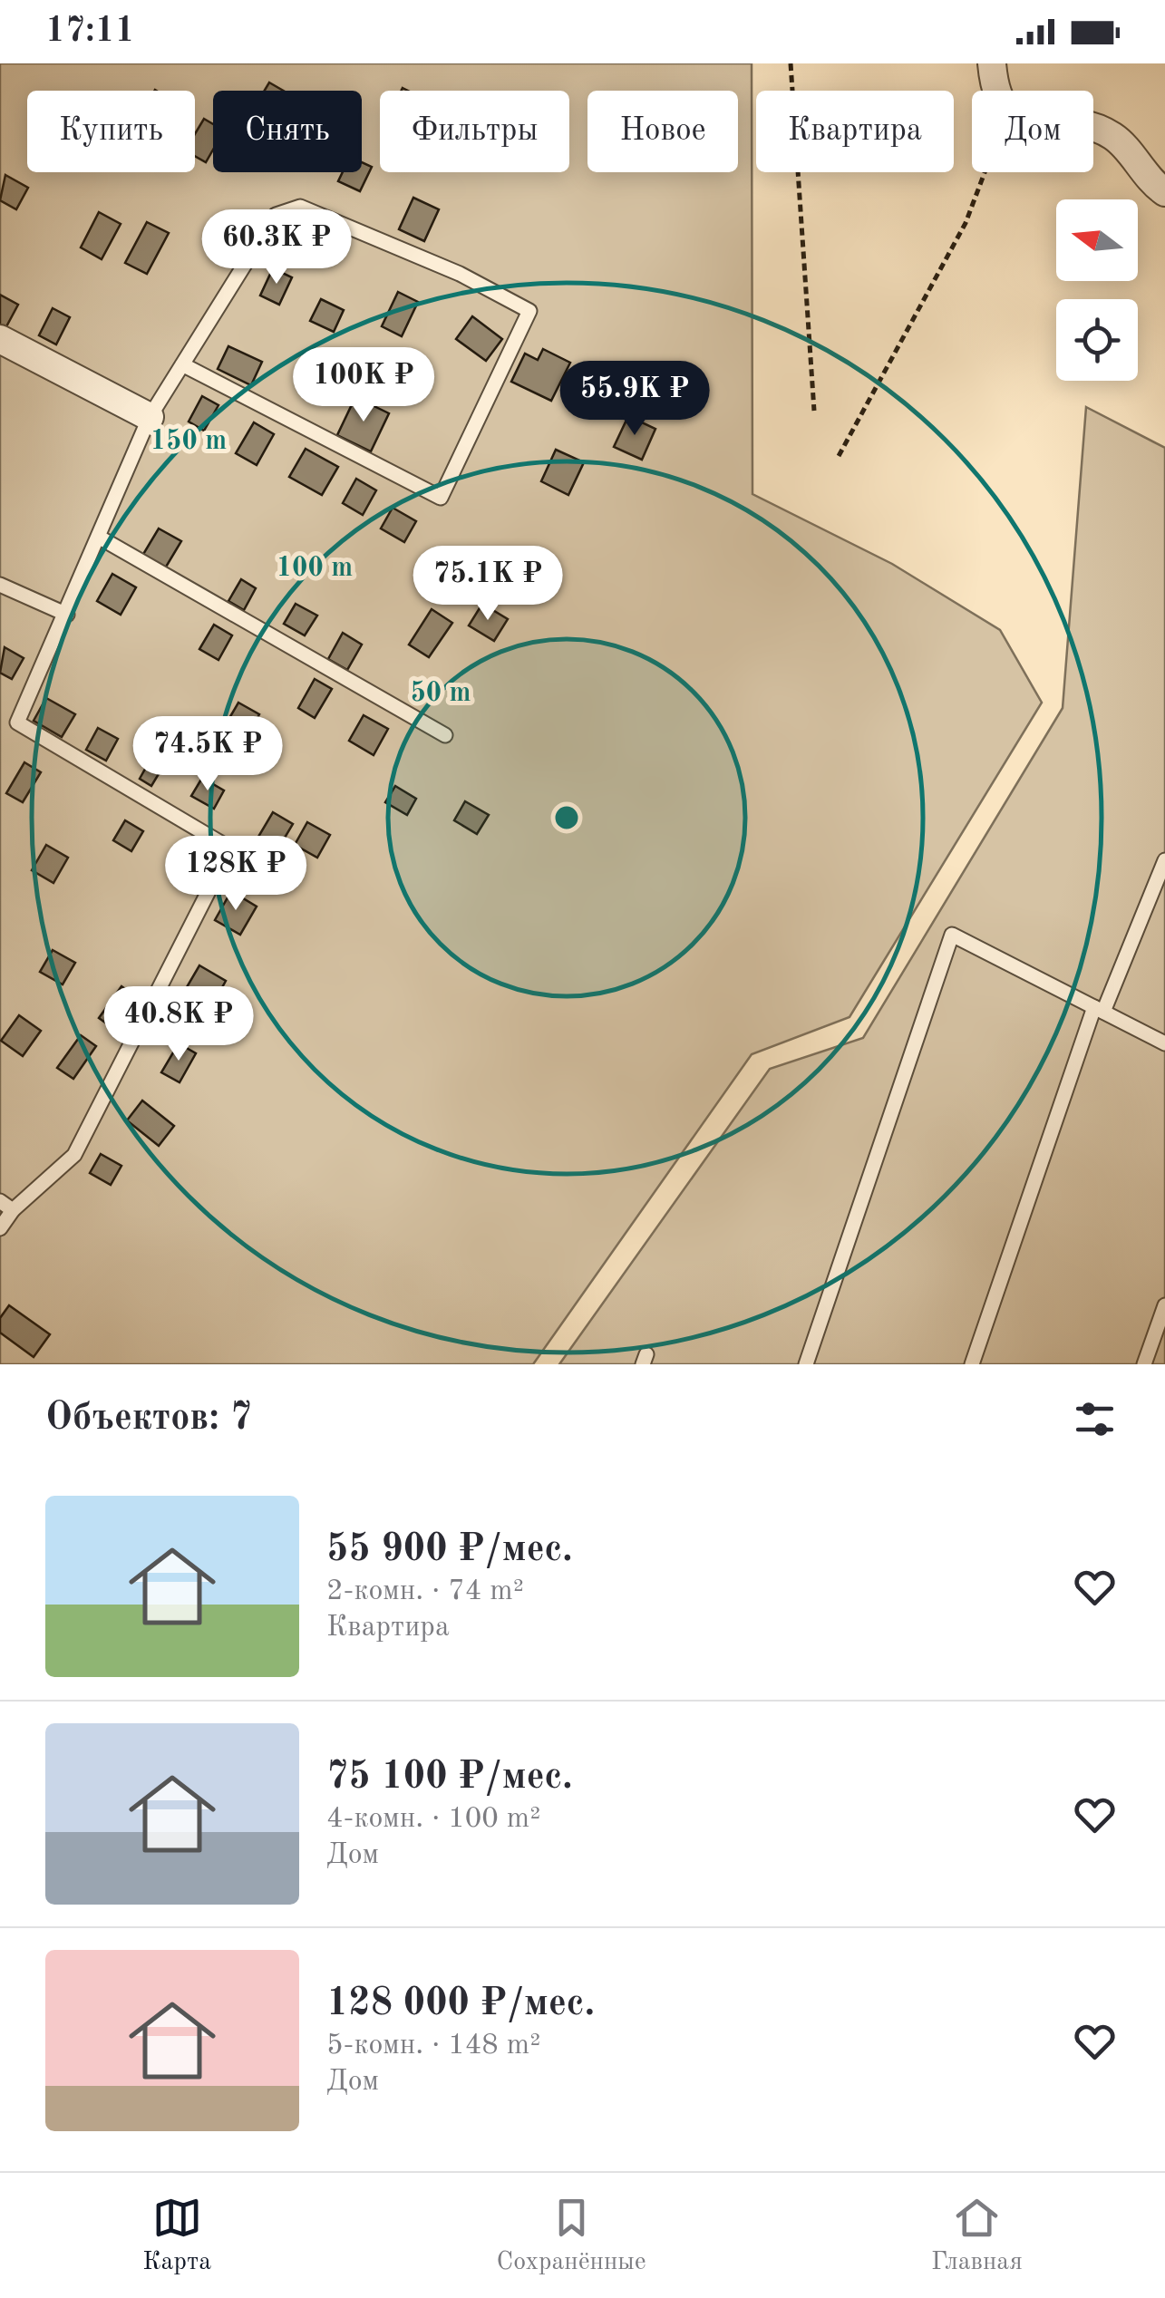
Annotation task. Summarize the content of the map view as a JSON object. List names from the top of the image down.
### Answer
{
  "north": "left",
  "page": {
    "status": "17:11",
    "chip": [
      "Купить",
      "Снять",
      "Фильтры",
      "Новое",
      "Квартира",
      "Дом"
    ],
    "price": [
      "60.3K ₽",
      "100K ₽",
      "55.9K ₽",
      "75.1K ₽",
      "74.5K ₽",
      "128K ₽",
      "40.8K ₽"
    ],
    "heading": "Объектов: 7",
    "list": [
      {
        "name": "55 900 ₽/мес.",
        "note": "2-комн. · 74 m² · Квартира"
      },
      {
        "name": "75 100 ₽/мес.",
        "note": "4-комн. · 100 m² · Дом"
      },
      {
        "name": "128 000 ₽/мес.",
        "note": "5-комн. · 148 m² · Дом"
      }
    ],
    "tabs": ["Карта", "Сохранённые", "Главная"]
  },
  "rings": ["150 m", "100 m", "50 m"]
}
